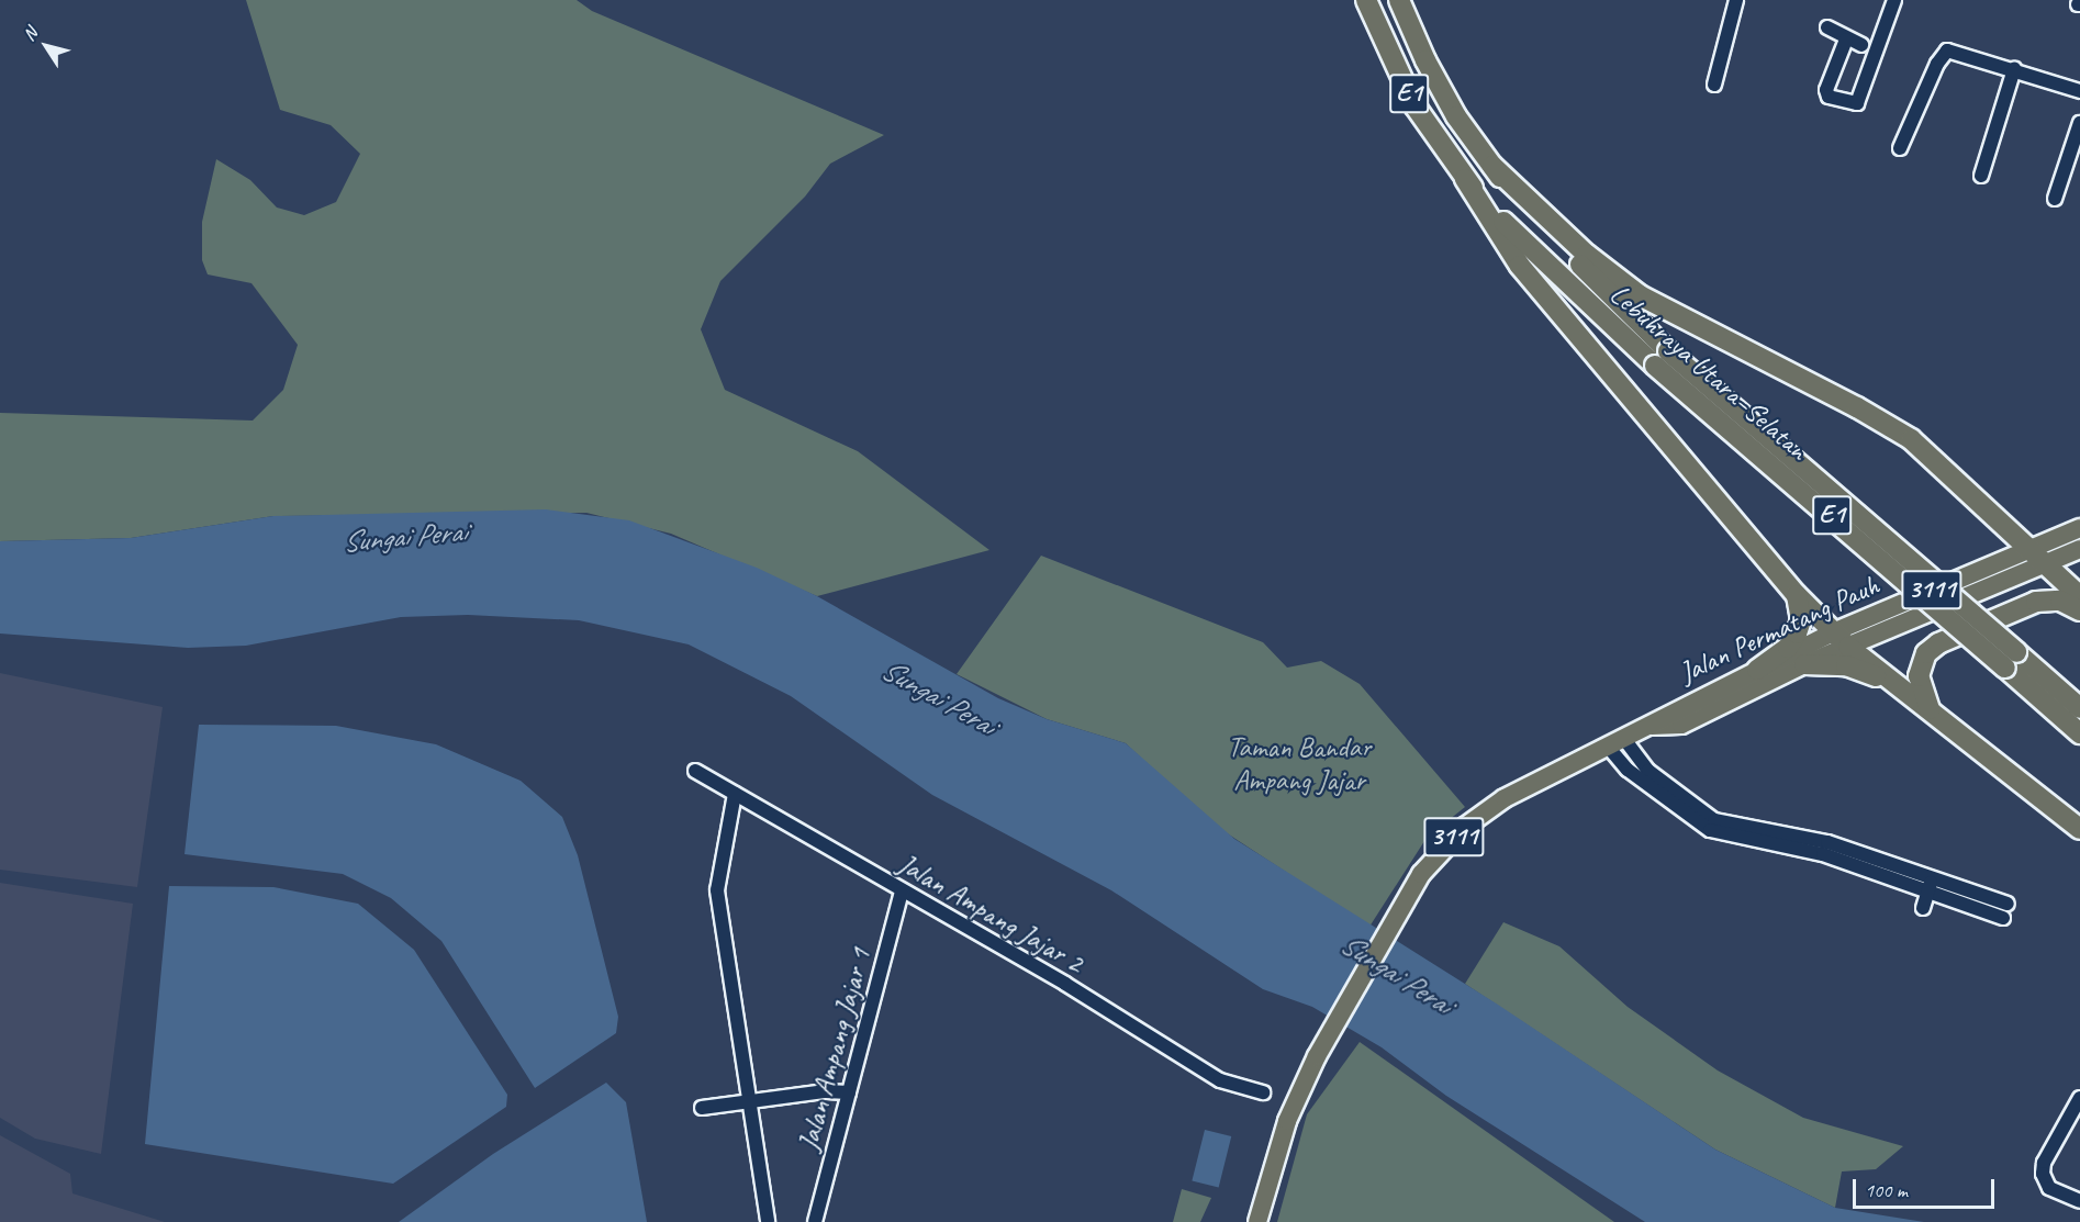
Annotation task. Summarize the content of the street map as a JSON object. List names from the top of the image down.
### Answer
{
  "streets": {
    "highway": ["E1", "Lebuhraya Utara–Selatan"],
    "main road": ["3111", "Jalan Permatang Pauh"],
    "street": ["Jalan Ampang Jajar 2", "Jalan Ampang Jajar 1"]
  },
  "crossings": [
    ["Jalan Ampang Jajar 2", "Jalan Ampang Jajar 1"]
  ],
  "water": ["Sungai Perai"],
  "parks": ["Taman Bandar Ampang Jajar"],
  "scale_bar": "100 m",
  "north": "top left"
}
